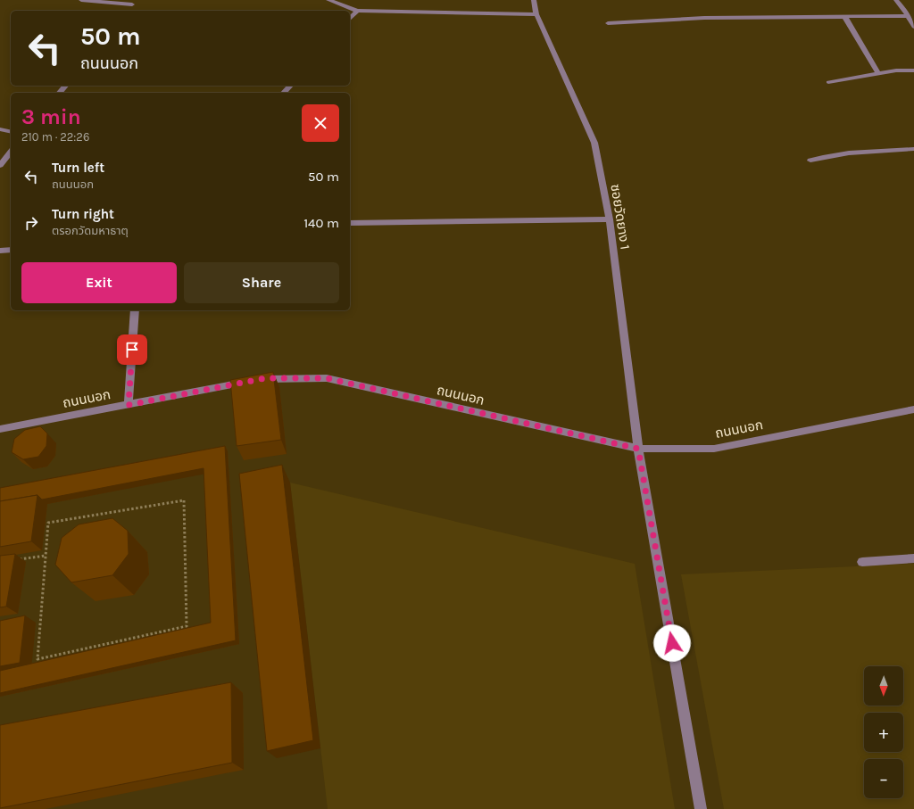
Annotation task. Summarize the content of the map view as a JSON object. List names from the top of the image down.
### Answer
{
  "streets": {
    "street": ["ซอยวัดยาง 1", "ถนนนอก"]
  },
  "crossings": [
    ["ซอยวัดยาง 1", "ถนนนอก"]
  ],
  "north": "bottom",
  "page": {
    "turn": ["50 m", "ถนนนอก"],
    "heading": ["3 min", "210 m · 22:26"],
    "list": [
      {
        "name": "Turn left",
        "note": "ถนนนอก",
        "value": "50 m"
      },
      {
        "name": "Turn right",
        "note": "ตรอกวัดมหาธาตุ",
        "value": "140 m"
      }
    ],
    "buttons": ["Exit", "Share"],
    "map_buttons": ["+", "−"]
  }
}
